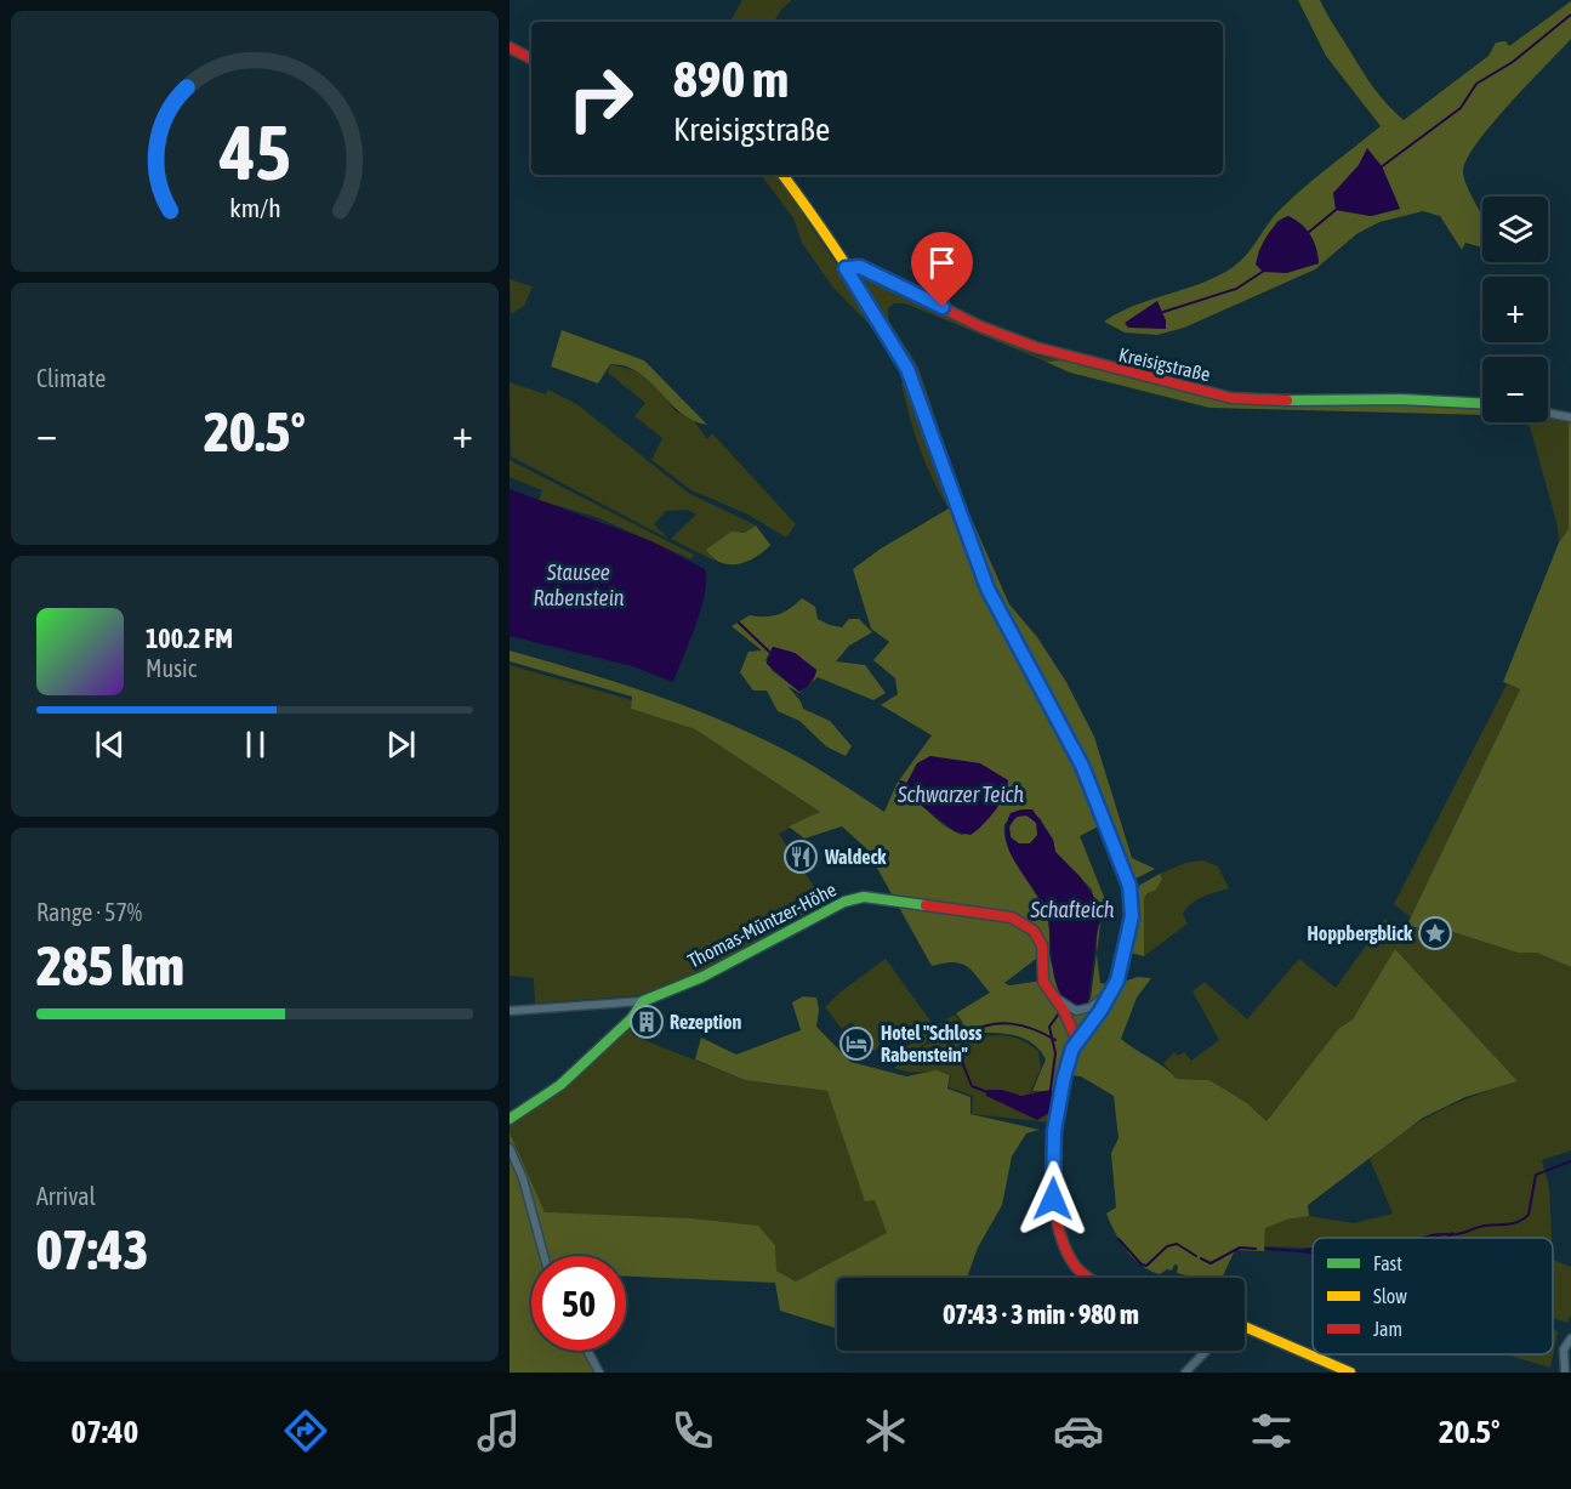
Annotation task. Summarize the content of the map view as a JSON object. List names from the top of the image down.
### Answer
{
  "streets": {
    "main road": ["Kreisigstraße", "Thomas-Müntzer-Höhe"]
  },
  "water": ["Stausee Rabenstein", "Schwarzer Teich", "Schafteich"],
  "places": {
    "restaurant": ["Waldeck"],
    "place": ["Hoppbergblick"],
    "building": ["Rezeption"],
    "hotel": ["Hotel \"Schloss Rabenstein\""]
  },
  "legend": ["Fast", "Slow", "Jam"],
  "page": {
    "turn": ["890 m", "Kreisigstraße"],
    "map_buttons": ["+", "−"],
    "tile": [
      "Climate",
      ["Range · 57%", "285 km"],
      ["Arrival", "07:43"]
    ],
    "heat": ["−", "20.5°", "+"],
    "song": ["100.2 FM", "Music"],
    "limit": "50",
    "trip": "07:43 · 3 min · 980 m",
    "tabs": ["07:40", "20.5°"],
    "gauge": ["45", "km/h"]
  }
}
